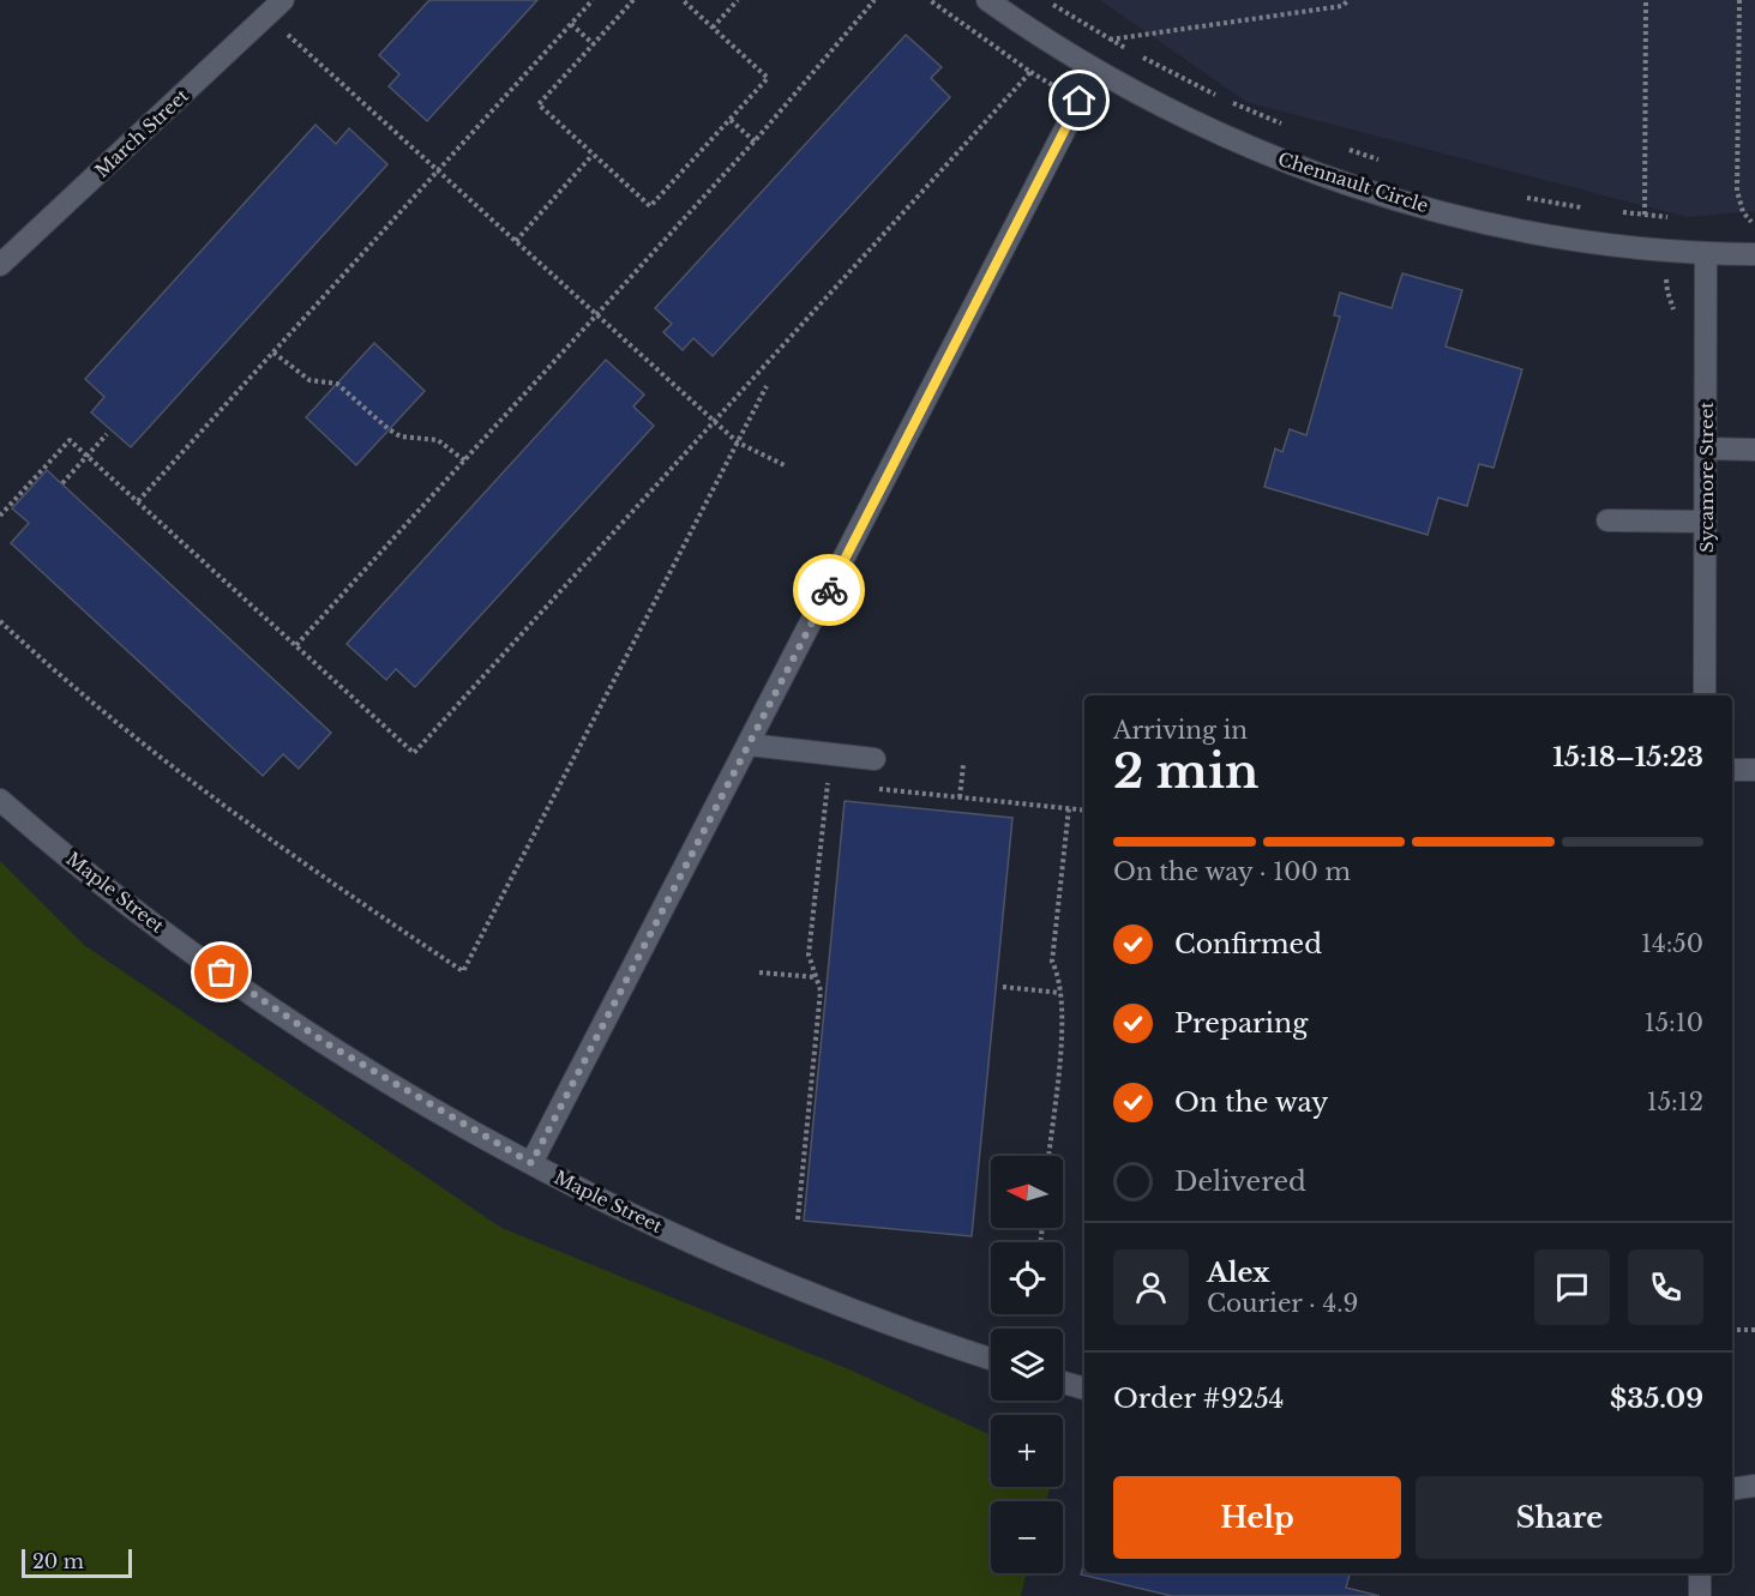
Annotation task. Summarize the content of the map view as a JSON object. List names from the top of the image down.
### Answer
{
  "streets": {
    "street": [
      "March Street",
      "Chennault Circle",
      "Sycamore Street",
      "Maple Street"
    ]
  },
  "crossings": [
    ["Chennault Circle", "Sycamore Street"]
  ],
  "scale_bar": "20 m",
  "north": "left",
  "page": {
    "heading": ["2 min", "Arriving in", "15:18–15:23"],
    "panel": [
      "Alex",
      "Courier · 4.9",
      "Order #9254",
      "$35.09"
    ],
    "bar": "On the way · 100 m",
    "list": [
      ["Confirmed", "14:50"],
      ["Preparing", "15:10"],
      ["On the way", "15:12"],
      "Delivered"
    ],
    "map_buttons": ["+", "−"],
    "buttons": ["Help", "Share"],
    "scale": "20 m"
  }
}
